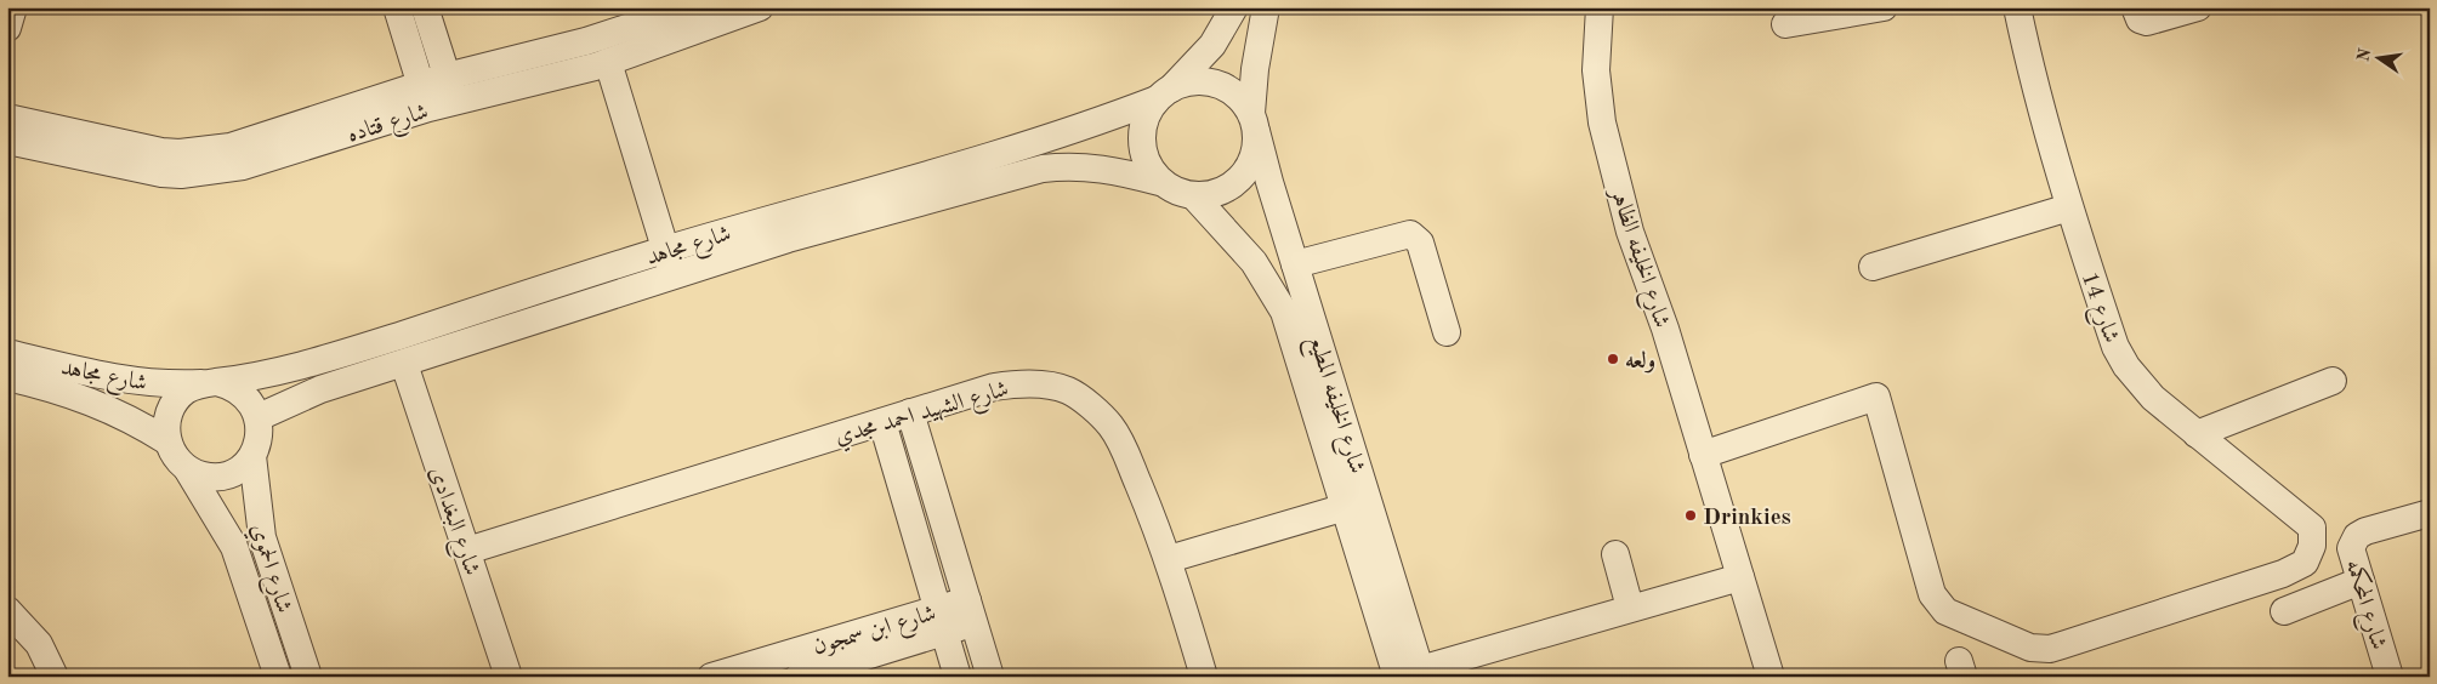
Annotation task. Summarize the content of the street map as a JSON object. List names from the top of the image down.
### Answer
{
  "streets": {
    "street": [
      "شارع قتاده",
      "شارع مجاهد",
      "شارع الخليفه الظاهر",
      "شارع 14",
      "شارع الخليفه المطيع",
      "شارع الشهيد احمد مجدي",
      "شارع البغدادى",
      "شارع الحموي",
      "شارع المحكمه",
      "شارع ابن سمجون"
    ]
  },
  "crossings": [
    ["شارع مجاهد", "شارع الخليفه المطيع"],
    ["شارع مجاهد", "شارع البغدادى"],
    ["شارع مجاهد", "شارع الحموي"],
    ["شارع الخليفه الظاهر", "شارع 14"],
    ["شارع الشهيد احمد مجدي", "شارع البغدادى"]
  ],
  "places": ["ولعه", "Drinkies"],
  "north": "left"
}
